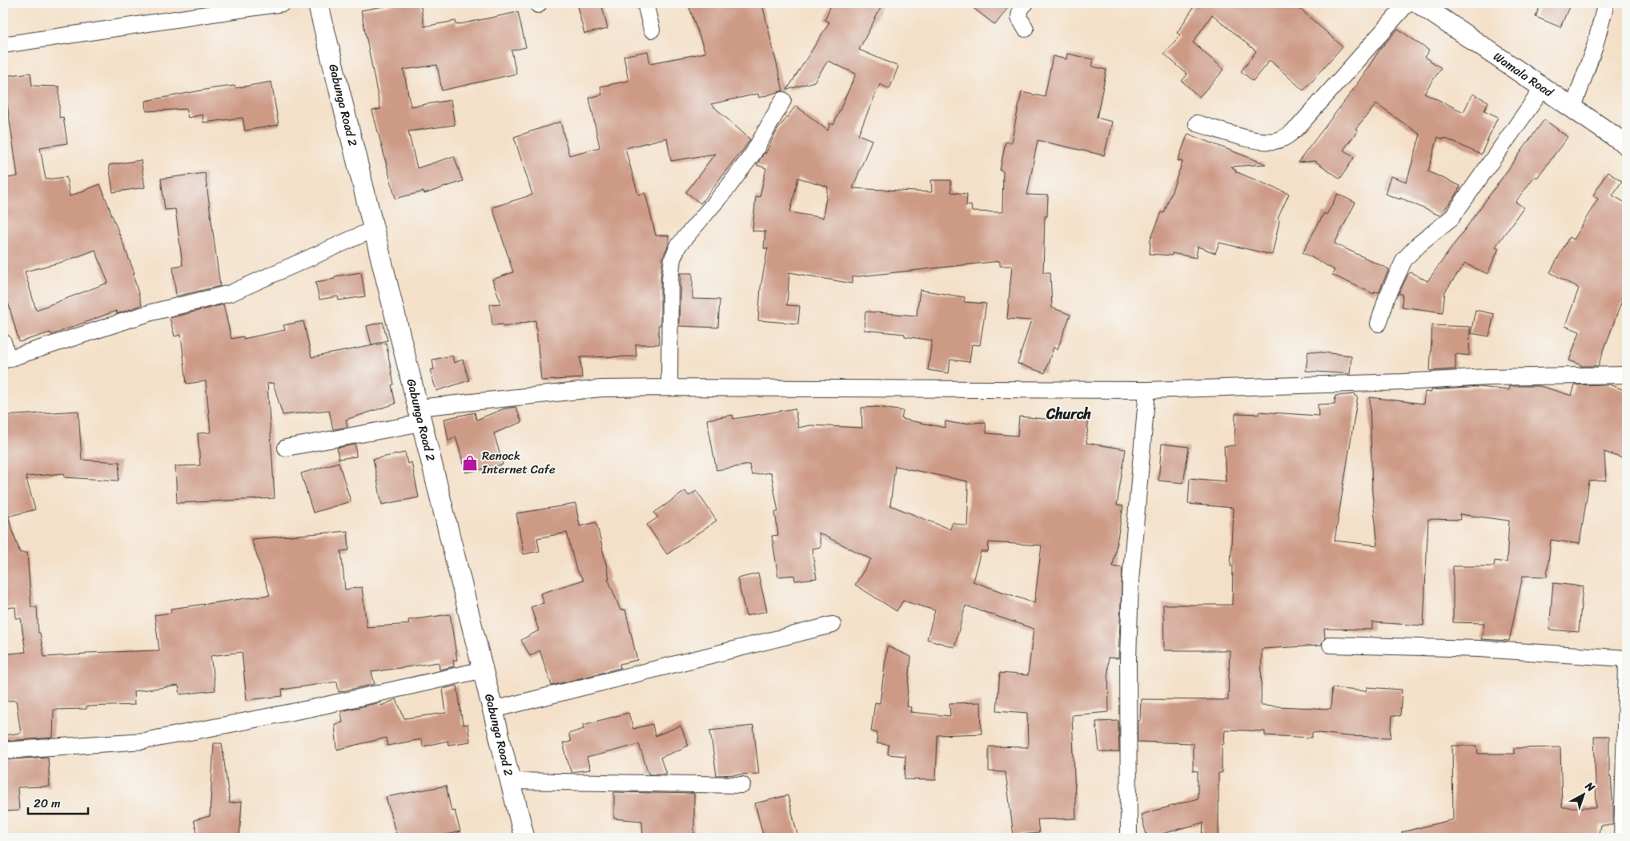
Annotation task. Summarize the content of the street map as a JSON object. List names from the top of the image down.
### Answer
{
  "streets": {
    "street": ["Wamala Road", "Gabunga Road 2"]
  },
  "districts": ["Church"],
  "places": {
    "shop": ["Renock Internet Cafe"]
  },
  "scale_bar": "20 m",
  "north": "top right"
}
